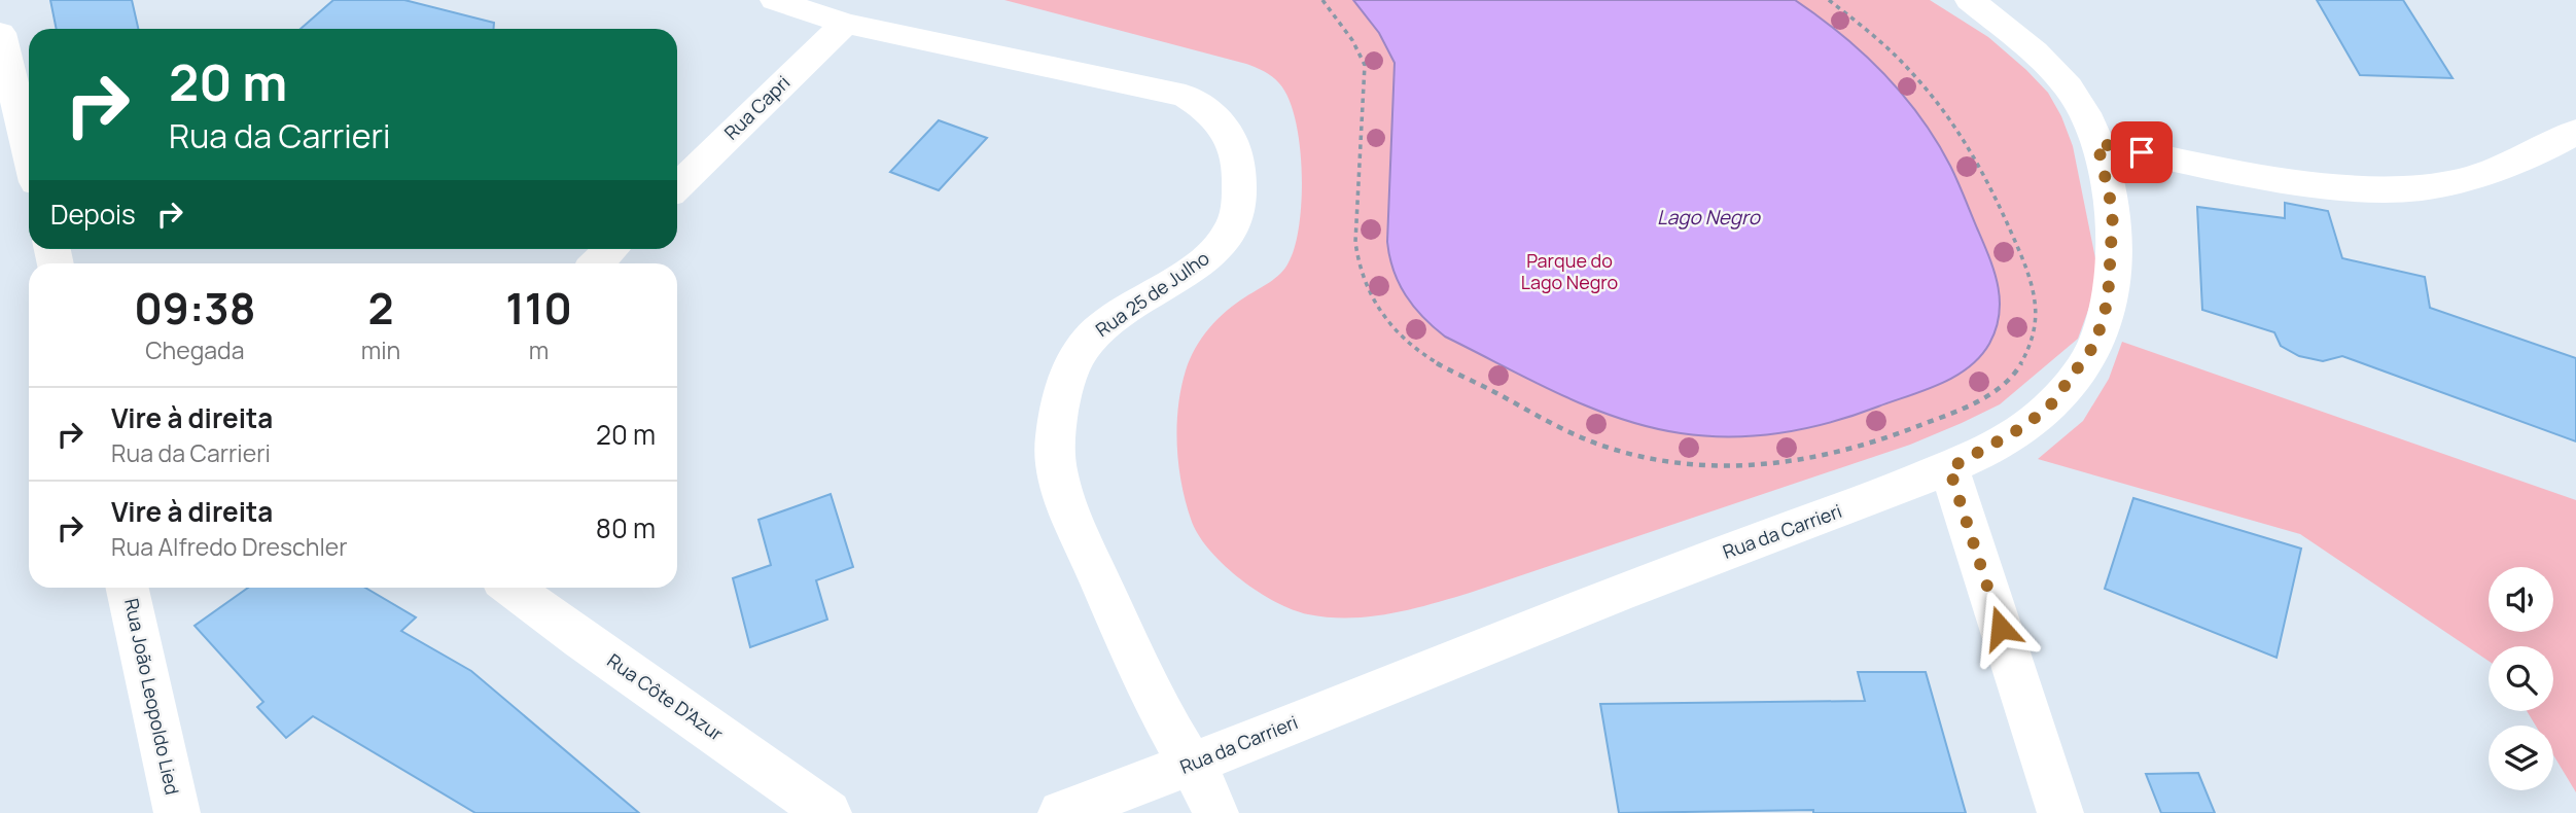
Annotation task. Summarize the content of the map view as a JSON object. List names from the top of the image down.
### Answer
{
  "streets": {
    "street": [
      "Rua Capri",
      "Rua 25 de Julho",
      "Rua da Carrieri",
      "Rua João Leopoldo Lied",
      "Rua Côte D'Azur"
    ]
  },
  "crossings": [
    ["Rua Capri", "Rua 25 de Julho"],
    ["Rua 25 de Julho", "Rua da Carrieri"]
  ],
  "water": ["Lago Negro"],
  "parks": ["Parque do Lago Negro"],
  "page": {
    "turn": ["20 m", "Rua da Carrieri"],
    "then": "Depois",
    "eta": [
      "09:38",
      "Chegada",
      "2",
      "min",
      "110",
      "m"
    ],
    "list": [
      {
        "name": "Vire à direita",
        "note": "Rua da Carrieri",
        "value": "20 m"
      },
      {
        "name": "Vire à direita",
        "note": "Rua Alfredo Dreschler",
        "value": "80 m"
      }
    ]
  }
}
